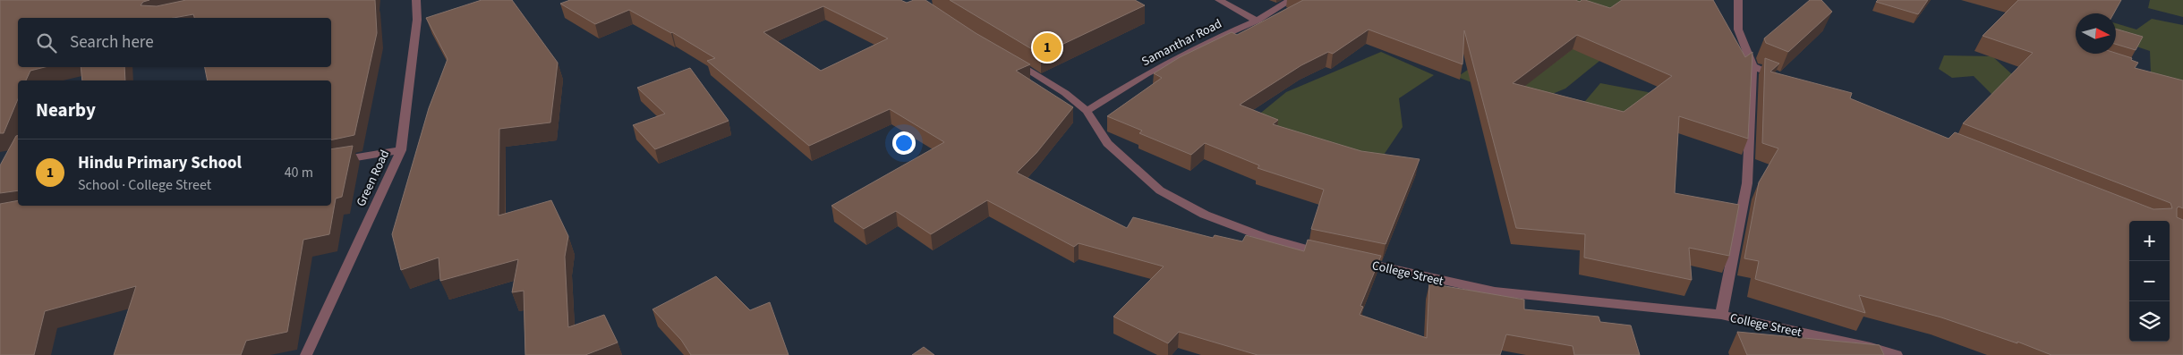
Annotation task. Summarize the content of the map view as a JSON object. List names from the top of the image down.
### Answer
{
  "streets": {
    "street": ["Samanthar Road", "Green Road", "College Street"]
  },
  "north": "right",
  "page": {
    "search": "Search here",
    "pins": "1",
    "heading": "Nearby",
    "list": [
      {
        "mark": "1",
        "name": "Hindu Primary School",
        "note": "School · College Street",
        "value": "40 m"
      }
    ],
    "map_buttons": ["+", "−"]
  }
}
